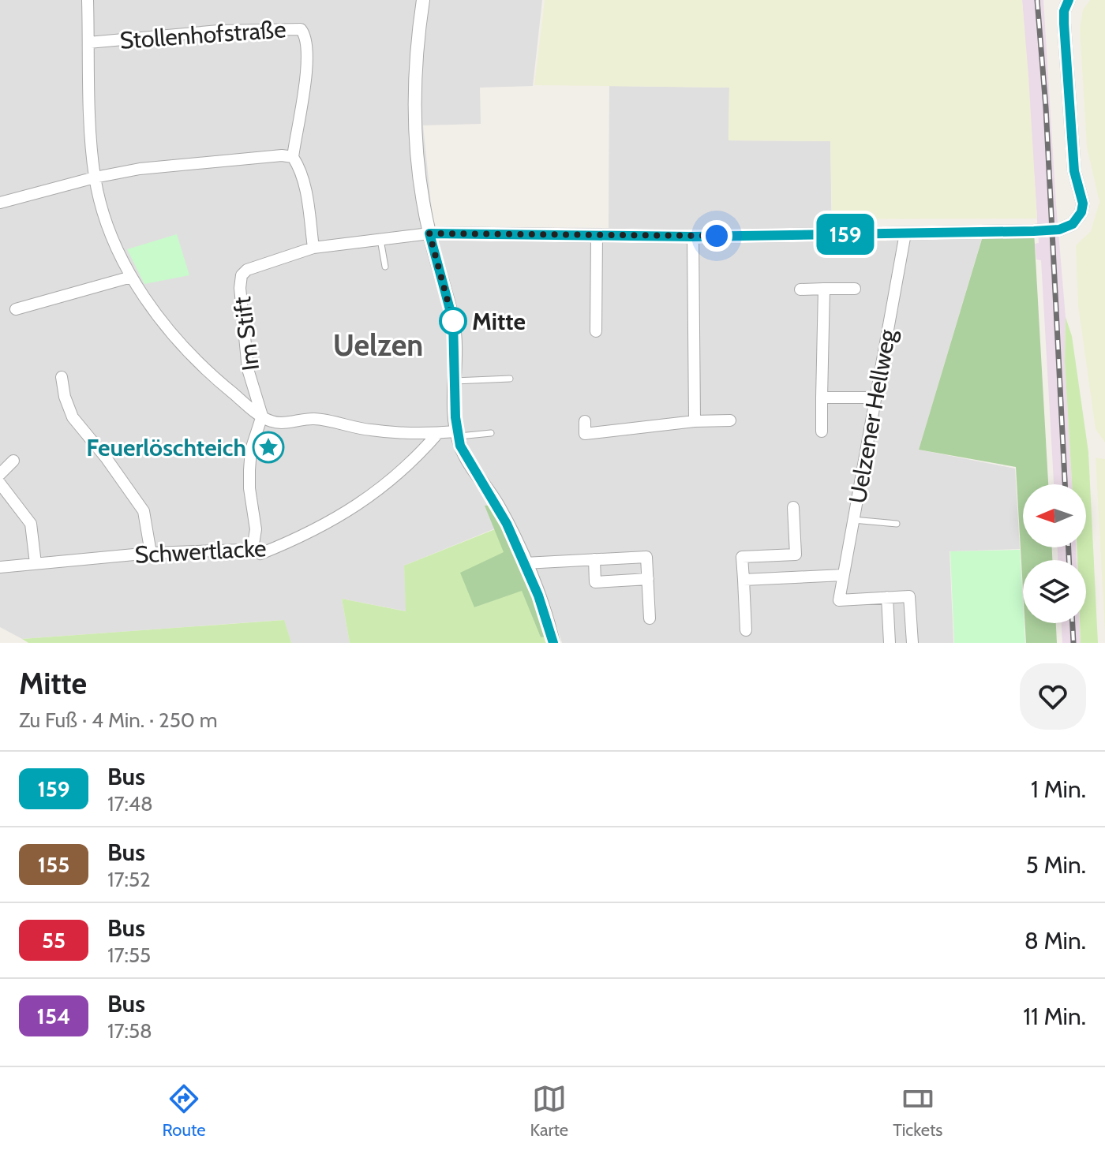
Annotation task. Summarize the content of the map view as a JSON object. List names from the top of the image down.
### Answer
{
  "streets": {
    "street": [
      "Stollenhofstraße",
      "Im Stift",
      "Uelzener Hellweg",
      "Schwertlacke"
    ]
  },
  "crossings": [
    ["Stollenhofstraße", "Im Stift"]
  ],
  "districts": ["Uelzen"],
  "places": {
    "other": ["Mitte"],
    "place": ["Feuerlöschteich"]
  },
  "lines": ["bus line 159"],
  "north": "left",
  "page": {
    "on_map": "159",
    "heading": ["Mitte", "Zu Fuß · 4 Min. · 250 m"],
    "list": [
      {
        "mark": "159",
        "name": "Bus",
        "note": "17:48",
        "value": "1 Min."
      },
      {
        "mark": "155",
        "name": "Bus",
        "note": "17:52",
        "value": "5 Min."
      },
      {
        "mark": "55",
        "name": "Bus",
        "note": "17:55",
        "value": "8 Min."
      },
      {
        "mark": "154",
        "name": "Bus",
        "note": "17:58",
        "value": "11 Min."
      }
    ],
    "tabs": ["Route", "Karte", "Tickets"]
  }
}
